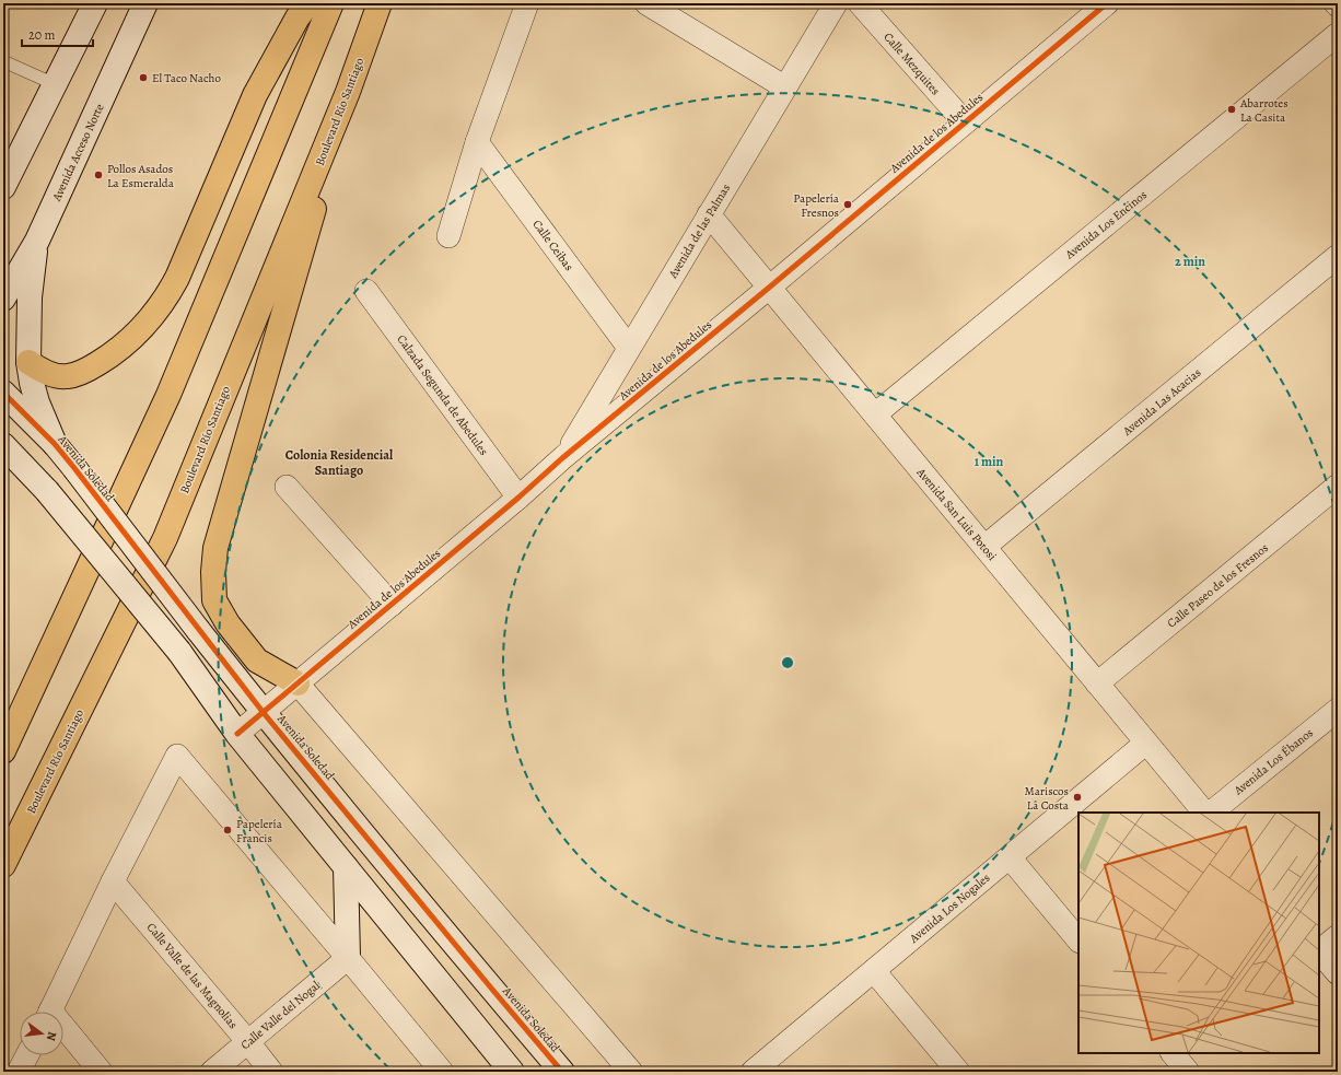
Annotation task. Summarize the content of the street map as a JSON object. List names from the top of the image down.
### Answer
{
  "streets": {
    "main road": ["Boulevard Río Santiago"],
    "street": [
      "Calle Mezquites",
      "Avenida de los Abedules",
      "Avenida Acceso Norte",
      "Avenida Los Encinos",
      "Avenida de las Palmas",
      "Calle Ceibas",
      "Calzada Segunda de Abedules",
      "Avenida Las Acacias",
      "Avenida Soledad",
      "Avenida San Luis Potosi",
      "Calle Paseo de los Fresnos",
      "Avenida Los Ébanos",
      "Avenida Los Nogales",
      "Calle Valle de las Magnolias",
      "Calle Valle del Nogal"
    ]
  },
  "crossings": [
    ["Calle Mezquites", "Avenida de los Abedules"],
    ["Avenida de los Abedules", "Avenida de las Palmas"],
    ["Avenida de los Abedules", "Calzada Segunda de Abedules"],
    ["Avenida de los Abedules", "Avenida Soledad"],
    ["Avenida de los Abedules", "Avenida San Luis Potosi"],
    ["Avenida Los Encinos", "Avenida San Luis Potosi"],
    ["Avenida de las Palmas", "Calle Ceibas"],
    ["Avenida de las Palmas", "Avenida San Luis Potosi"],
    ["Avenida Las Acacias", "Avenida San Luis Potosi"],
    ["Avenida San Luis Potosi", "Calle Paseo de los Fresnos"],
    ["Avenida San Luis Potosi", "Avenida Los Nogales"],
    ["Calle Valle de las Magnolias", "Calle Valle del Nogal"]
  ],
  "districts": ["Colonia Residencial Santiago"],
  "places": [
    "El Taco Nacho",
    "Abarrotes La Casita",
    "Pollos Asados La Esmeralda",
    "Papelería Fresnos",
    "Mariscos La Costa",
    "Papelería Francis"
  ],
  "scale_bar": "20 m",
  "north": "right",
  "rings": ["2 min", "1 min"]
}
